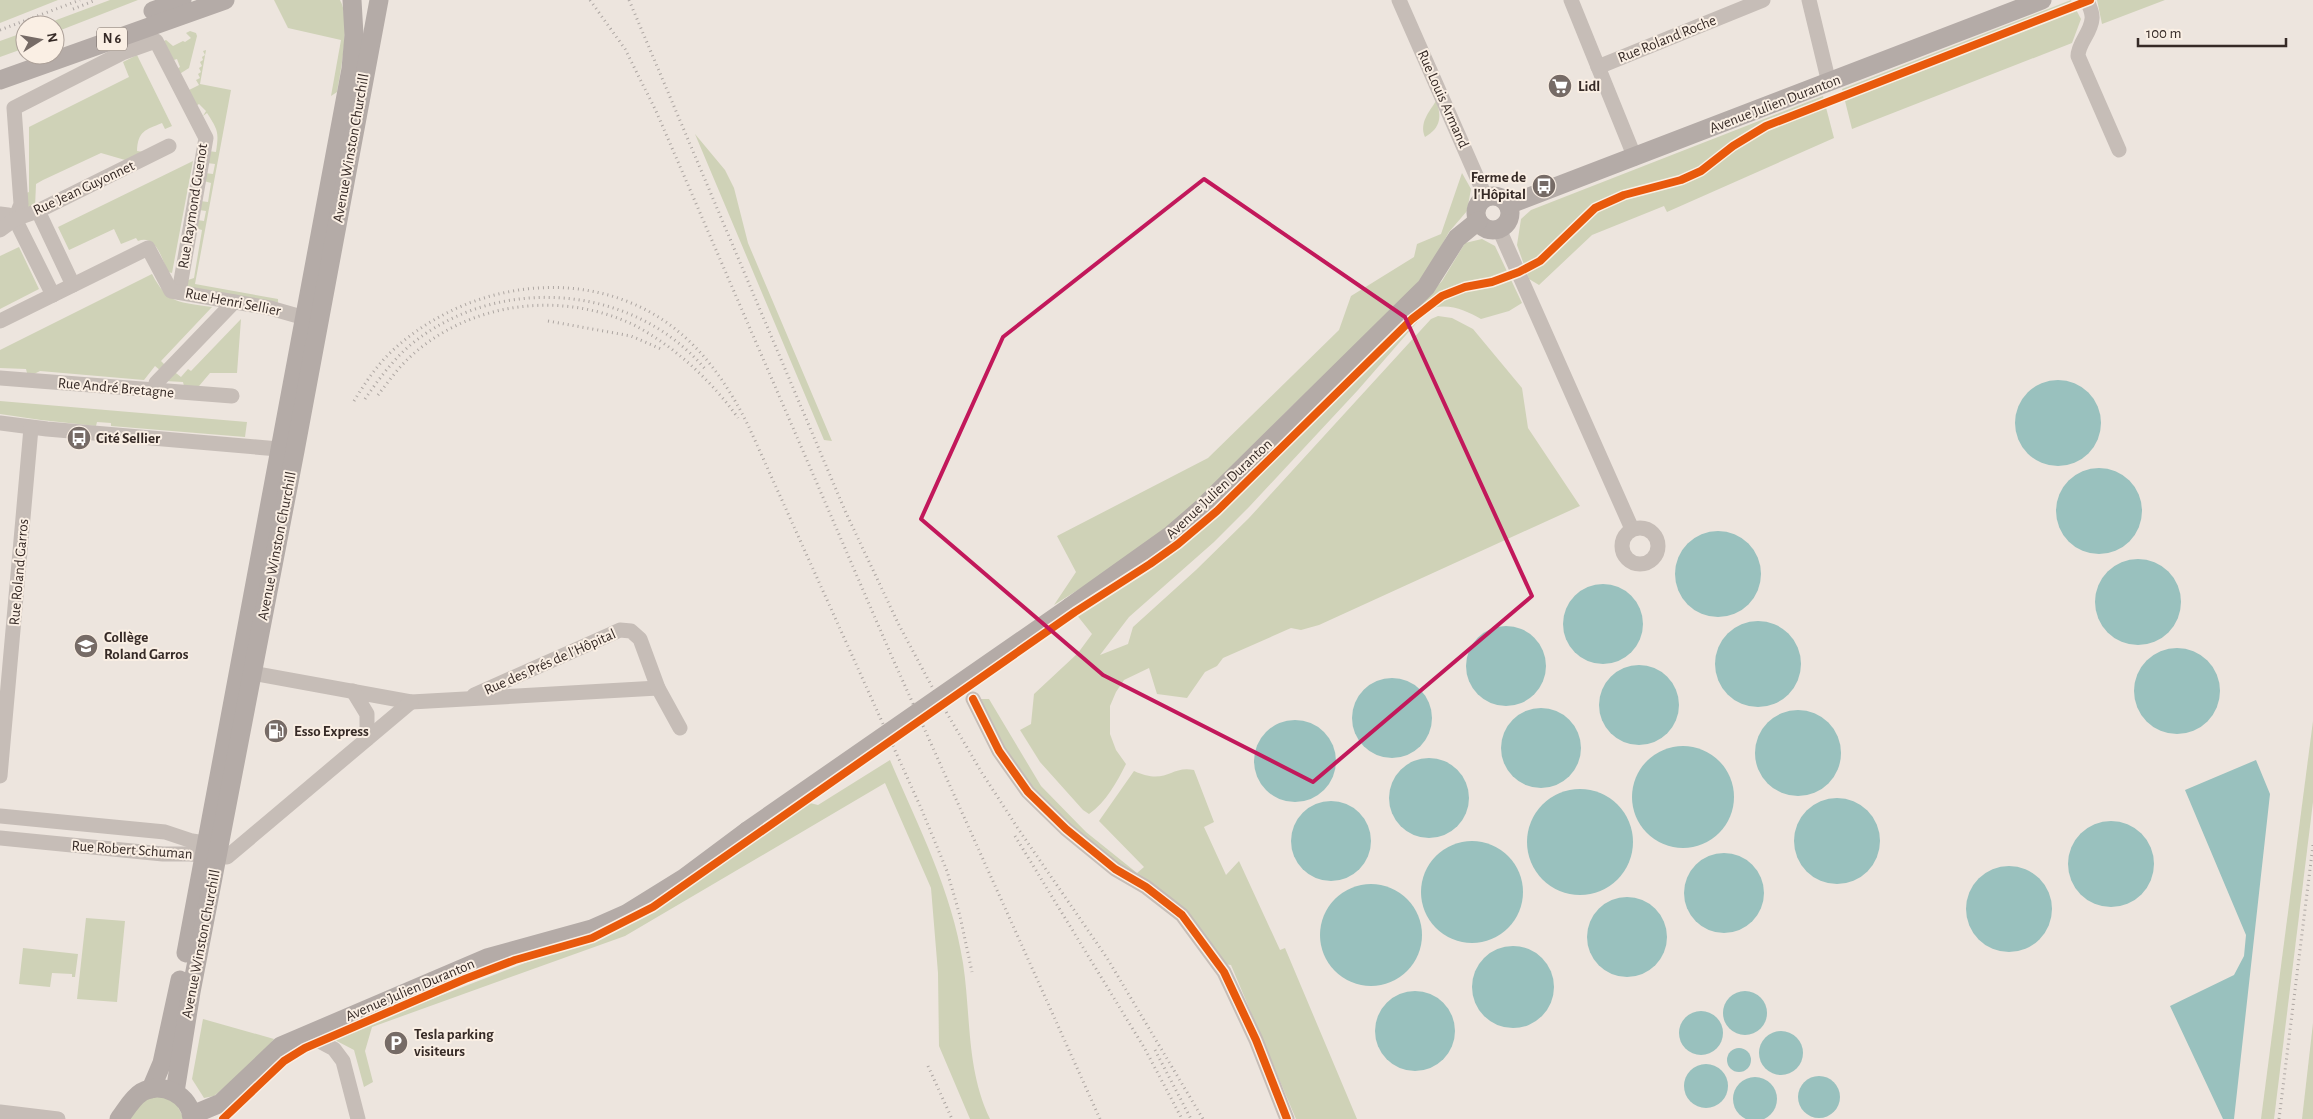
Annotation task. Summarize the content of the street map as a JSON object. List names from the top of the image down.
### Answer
{
  "streets": {
    "main road": ["N 6", "Avenue Julien Duranton", "Avenue Winston Churchill"],
    "street": [
      "Rue Roland Roche",
      "Rue Louis Armand",
      "Rue Jean Guyonnet",
      "Rue Raymond Guenot",
      "Rue Henri Sellier",
      "Rue André Bretagne",
      "Rue Roland Garros",
      "Rue des Prés de l'Hôpital",
      "Rue Robert Schuman"
    ]
  },
  "crossings": [
    ["Rue Louis Armand", "Avenue Julien Duranton"],
    ["Avenue Winston Churchill", "Rue Henri Sellier"],
    ["Avenue Winston Churchill", "Rue des Prés de l'Hôpital"],
    ["Avenue Winston Churchill", "Rue Robert Schuman"],
    ["Rue Jean Guyonnet", "Rue Raymond Guenot"],
    ["Rue Raymond Guenot", "Rue Henri Sellier"]
  ],
  "places": {
    "supermarket": ["Lidl"],
    "bus stop": ["Ferme de l'Hôpital", "Cité Sellier"],
    "school or university": ["Collège Roland Garros"],
    "fuel station": ["Esso Express"],
    "parking": ["Tesla parking visiteurs"]
  },
  "scale_bar": "100 m",
  "north": "right"
}
